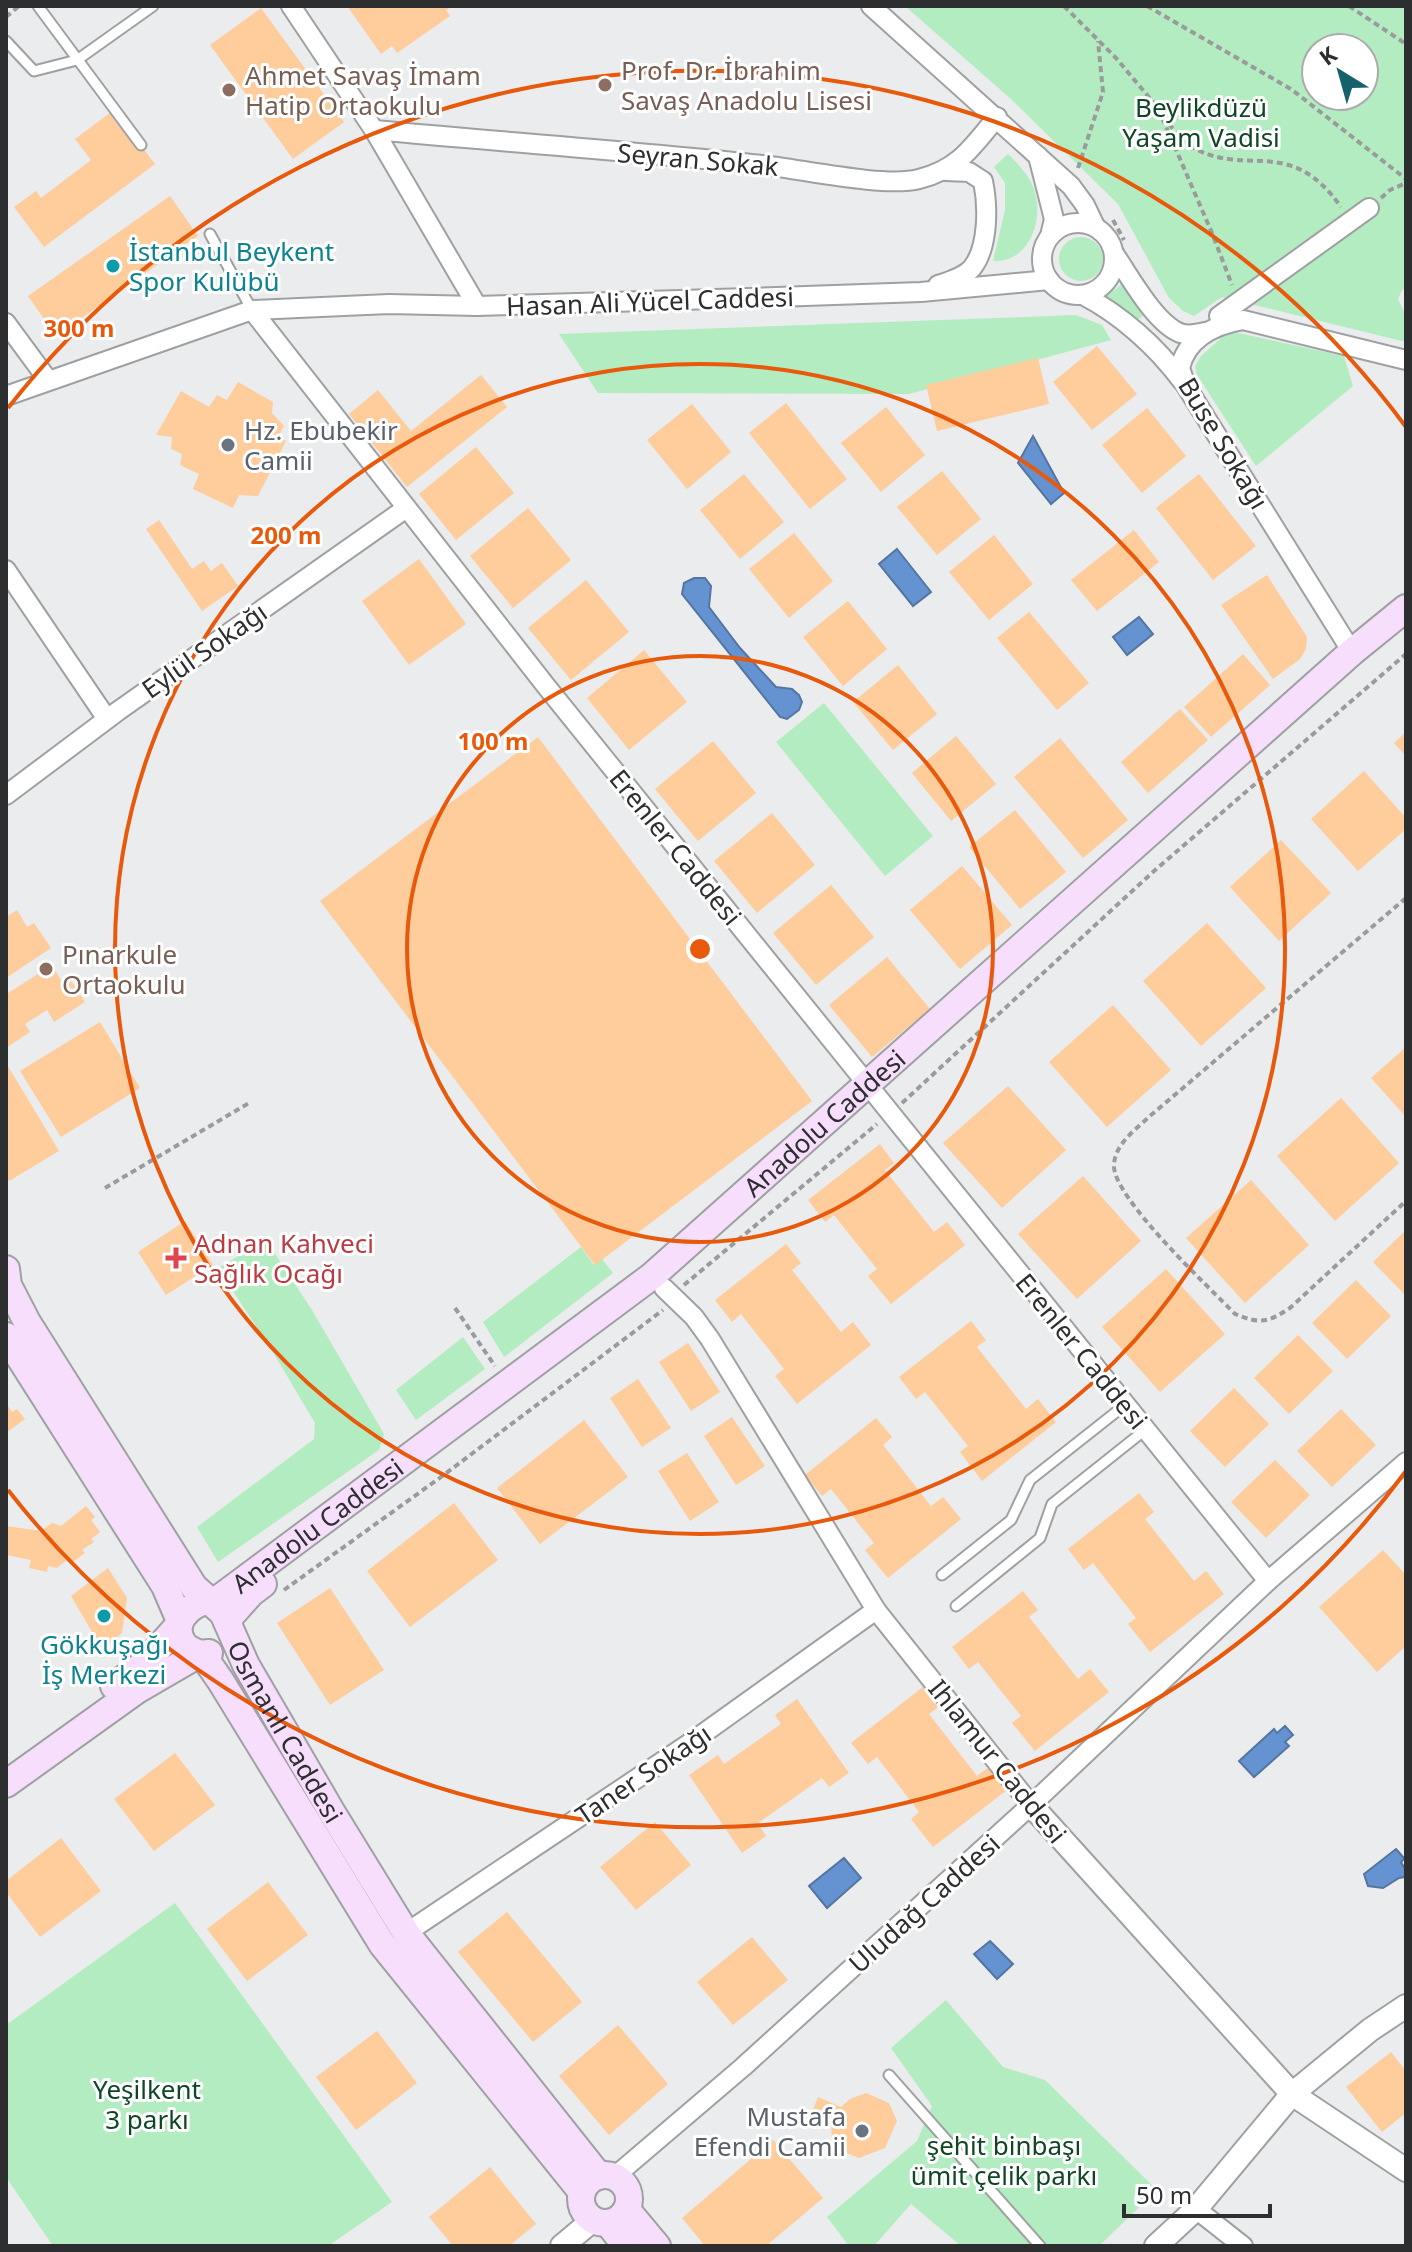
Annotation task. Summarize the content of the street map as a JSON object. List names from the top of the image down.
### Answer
{
  "streets": {
    "main road": ["Anadolu Caddesi", "Osmanlı Caddesi"],
    "street": [
      "Seyran Sokak",
      "Hasan Ali Yücel Caddesi",
      "Buse Sokağı",
      "Eylül Sokağı",
      "Erenler Caddesi",
      "Ihlamur Caddesi",
      "Taner Sokağı",
      "Uludağ Caddesi"
    ]
  },
  "crossings": [
    ["Hasan Ali Yücel Caddesi", "Erenler Caddesi"],
    ["Buse Sokağı", "Anadolu Caddesi"],
    ["Eylül Sokağı", "Erenler Caddesi"],
    ["Erenler Caddesi", "Anadolu Caddesi"],
    ["Erenler Caddesi", "Uludağ Caddesi"],
    ["Anadolu Caddesi", "Osmanlı Caddesi"],
    ["Anadolu Caddesi", "Ihlamur Caddesi"],
    ["Osmanlı Caddesi", "Taner Sokağı"],
    ["Osmanlı Caddesi", "Uludağ Caddesi"],
    ["Ihlamur Caddesi", "Taner Sokağı"],
    ["Ihlamur Caddesi", "Uludağ Caddesi"]
  ],
  "parks": ["Beylikdüzü Yaşam Vadisi", "Yeşilkent 3 parkı", "şehit binbaşı ümit çelik parkı"],
  "places": {
    "other": [
      "Prof. Dr. İbrahim Savaş Anadolu Lisesi",
      "Ahmet Savaş İmam Hatip Ortaokulu",
      "İstanbul Beykent Spor Kulübü",
      "Hz. Ebubekir Camii",
      "Pınarkule Ortaokulu",
      "Gökkuşağı İş Merkezi",
      "Mustafa Efendi Camii"
    ],
    "health": ["Adnan Kahveci Sağlık Ocağı"]
  },
  "scale_bar": "50 m",
  "north": "top left",
  "rings": ["300 m", "200 m", "100 m"]
}
